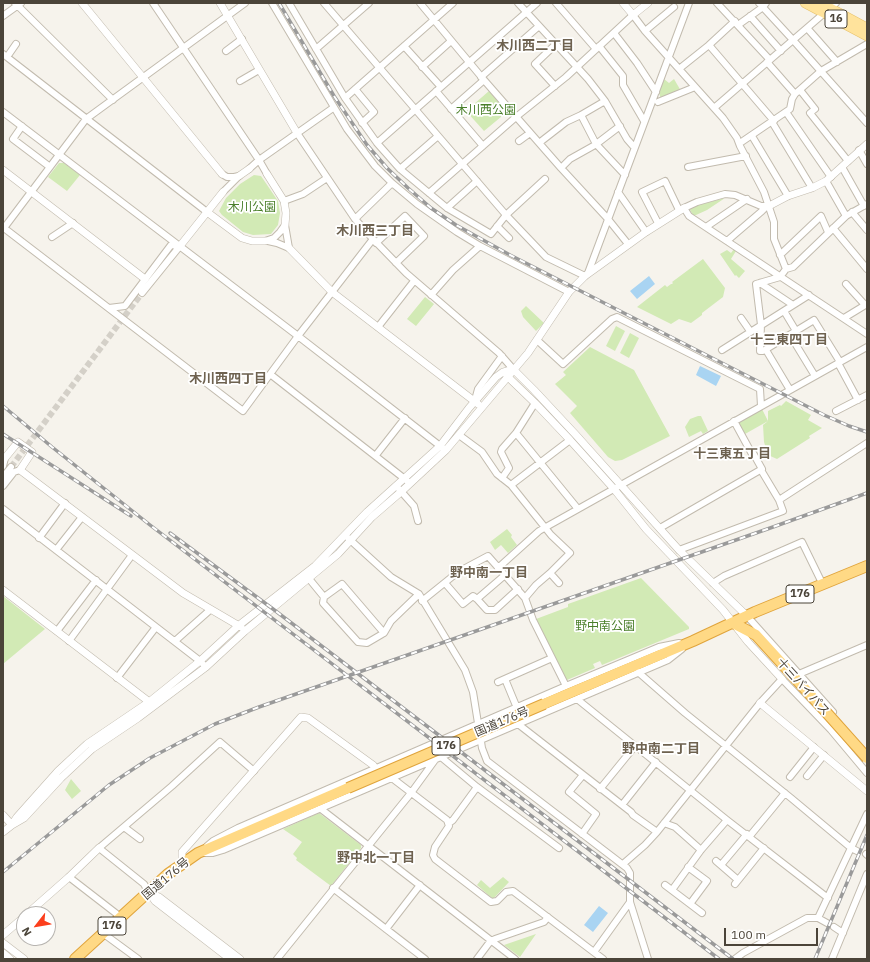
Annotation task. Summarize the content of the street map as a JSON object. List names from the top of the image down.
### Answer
{
  "streets": {
    "highway": ["176", "十三バイパス", "国道176号"],
    "main road": ["16"]
  },
  "crossings": [
    ["十三バイパス", "国道176号"]
  ],
  "districts": [
    "木川西二丁目",
    "木川西三丁目",
    "十三東四丁目",
    "木川西四丁目",
    "十三東五丁目",
    "野中南一丁目",
    "野中南二丁目",
    "野中北一丁目"
  ],
  "parks": ["木川西公園", "木川公園", "野中南公園"],
  "scale_bar": "100 m",
  "north": "bottom left"
}
